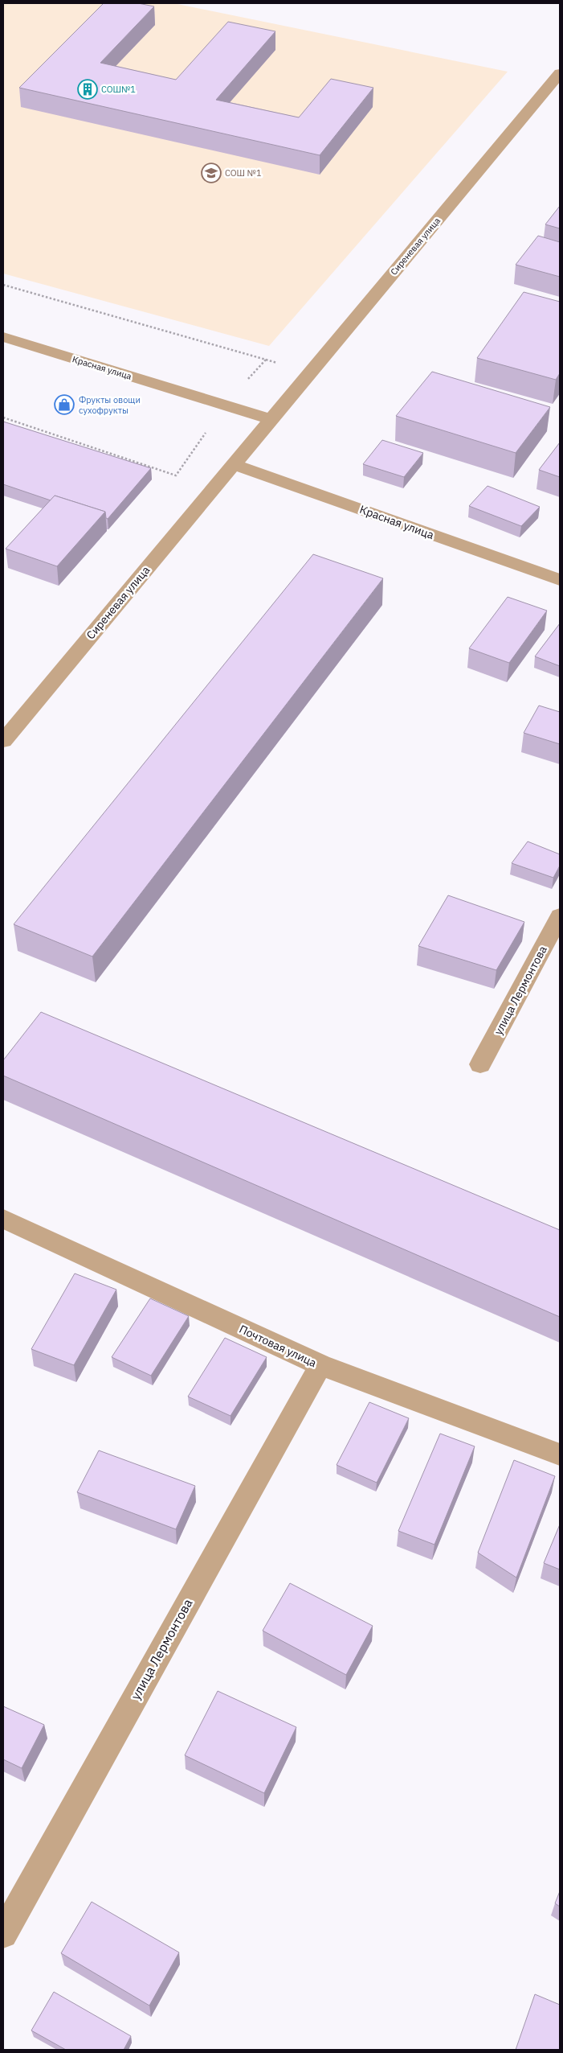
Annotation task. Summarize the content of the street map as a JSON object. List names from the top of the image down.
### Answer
{
  "streets": {
    "street": [
      "Сиреневая улица",
      "Красная улица",
      "улица Лермонтова",
      "Почтовая улица"
    ]
  },
  "crossings": [
    ["Сиреневая улица", "Красная улица"],
    ["улица Лермонтова", "Почтовая улица"]
  ],
  "places": {
    "building": ["СОШ№1"],
    "school or university": ["СОШ №1"],
    "shop": ["Фрукты овощи сухофрукты"]
  }
}
